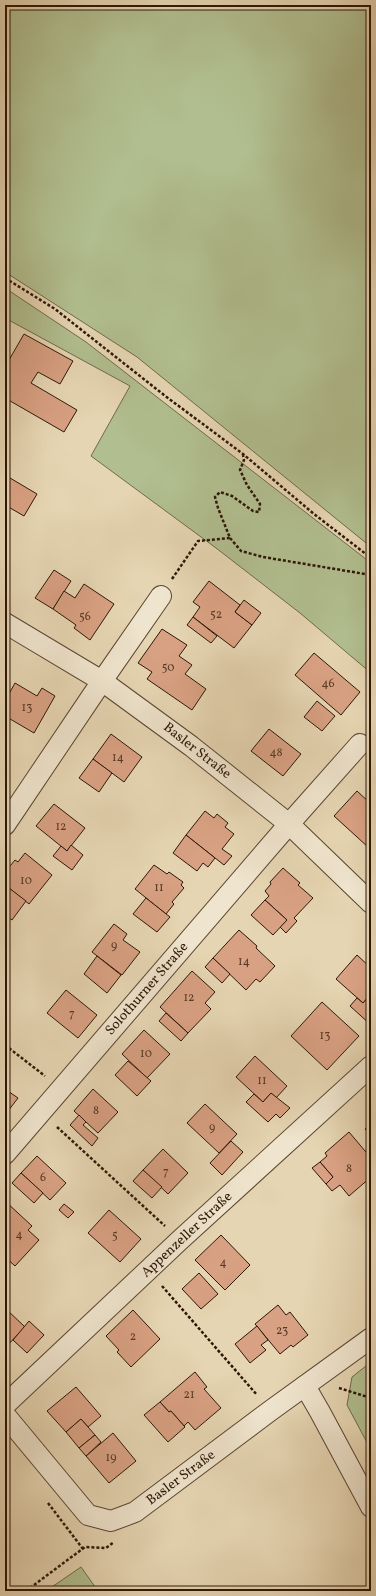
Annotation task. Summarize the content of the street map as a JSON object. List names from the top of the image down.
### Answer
{
  "streets": {
    "street": ["Basler Straße", "Solothurner Straße", "Appenzeller Straße"]
  },
  "crossings": [
    ["Basler Straße", "Solothurner Straße"]
  ],
  "house_numbers": [
    "52",
    "56",
    "50",
    "46",
    "13",
    "48",
    "14",
    "12",
    "10",
    "11",
    "9",
    "14",
    "12",
    "7",
    "13",
    "10",
    "11",
    "8",
    "9",
    "8",
    "7",
    "6",
    "4",
    "5",
    "4",
    "23",
    "2",
    "21",
    "19"
  ]
}
